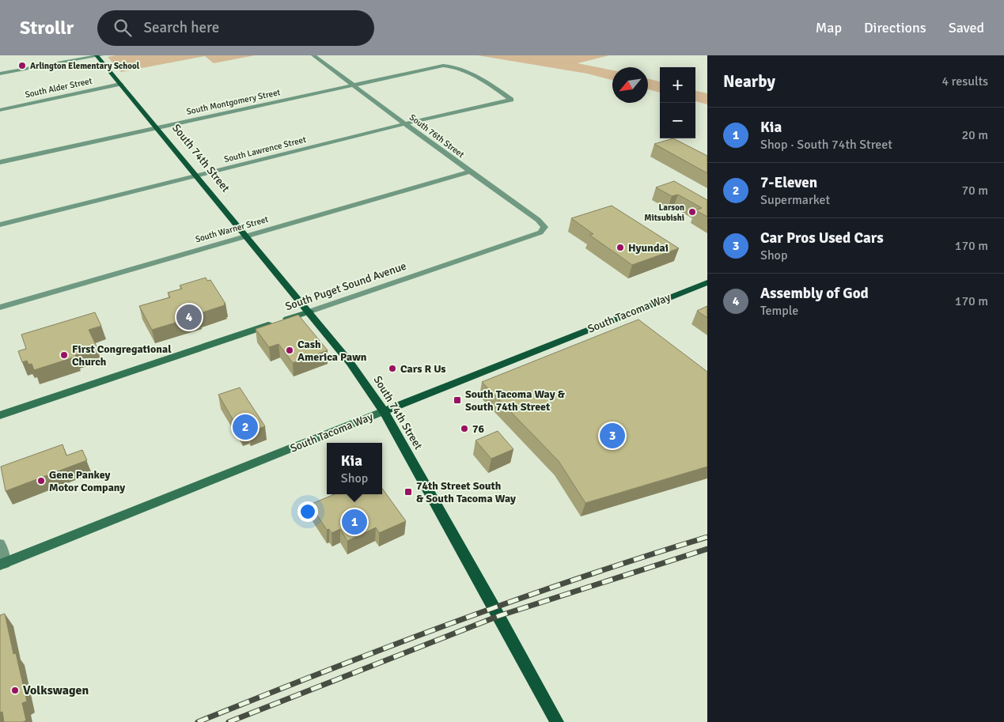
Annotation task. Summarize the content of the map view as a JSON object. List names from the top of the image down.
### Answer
{
  "streets": {
    "main road": ["South 74th Street", "South Puget Sound Avenue", "South Tacoma Way"],
    "street": [
      "South Alder Street",
      "South Montgomery Street",
      "South 76th Street",
      "South Lawrence Street",
      "South Warner Street"
    ]
  },
  "crossings": [
    ["South Alder Street", "South 74th Street"],
    ["South Montgomery Street", "South 76th Street"],
    ["South Montgomery Street", "South Lawrence Street"],
    ["South Montgomery Street", "South 74th Street"],
    ["South 76th Street", "South Lawrence Street"],
    ["South 76th Street", "South Warner Street"],
    ["South 76th Street", "South Puget Sound Avenue"],
    ["South Lawrence Street", "South 74th Street"],
    ["South 74th Street", "South Warner Street"],
    ["South 74th Street", "South Puget Sound Avenue"],
    ["South 74th Street", "South Tacoma Way"]
  ],
  "places": {
    "other": [
      "Arlington Elementary School",
      "Larson Mitsubishi",
      "Hyundai",
      "Cash America Pawn",
      "First Congregational Church",
      "Cars R Us",
      "76",
      "Gene Pankey Motor Company",
      "Volkswagen"
    ],
    "transit": ["South Tacoma Way & South 74th Street", "74th Street South & South Tacoma Way"]
  },
  "north": "bottom left",
  "page": {
    "header": "Strollr",
    "search": "Search here",
    "nav": ["Map", "Directions", "Saved"],
    "heading": ["Nearby", "4 results"],
    "map_buttons": ["+", "−"],
    "list": [
      {
        "mark": "1",
        "name": "Kia",
        "note": "Shop · South 74th Street",
        "value": "20 m"
      },
      {
        "mark": "2",
        "name": "7-Eleven",
        "note": "Supermarket",
        "value": "70 m"
      },
      {
        "mark": "3",
        "name": "Car Pros Used Cars",
        "note": "Shop",
        "value": "170 m"
      },
      {
        "mark": "4",
        "name": "Assembly of God",
        "note": "Temple",
        "value": "170 m"
      }
    ],
    "pins": [
      "4",
      "2",
      "3",
      "1"
    ],
    "popup": ["Kia", "Shop"]
  }
}
